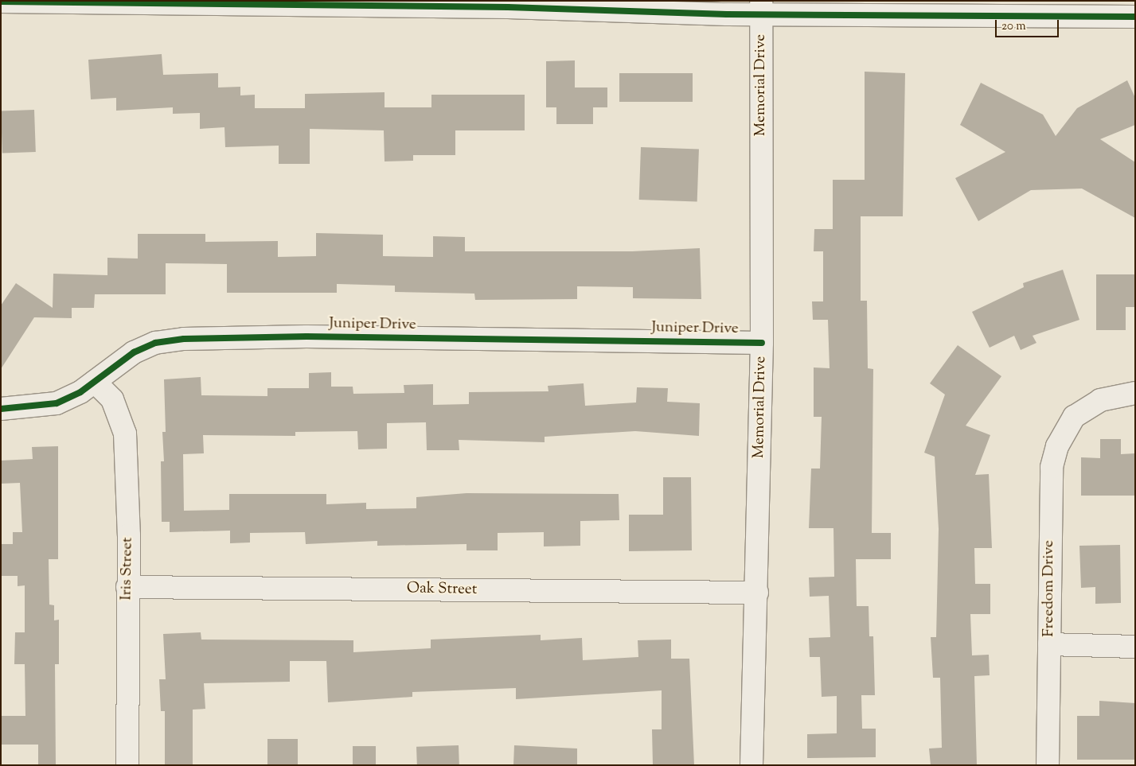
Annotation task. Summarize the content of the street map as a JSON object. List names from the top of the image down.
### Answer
{
  "streets": {
    "street": [
      "Memorial Drive",
      "Juniper Drive",
      "Iris Street",
      "Freedom Drive",
      "Oak Street"
    ]
  },
  "crossings": [
    ["Memorial Drive", "Juniper Drive"],
    ["Memorial Drive", "Oak Street"],
    ["Juniper Drive", "Iris Street"],
    ["Iris Street", "Oak Street"]
  ],
  "scale_bar": "20 m"
}
